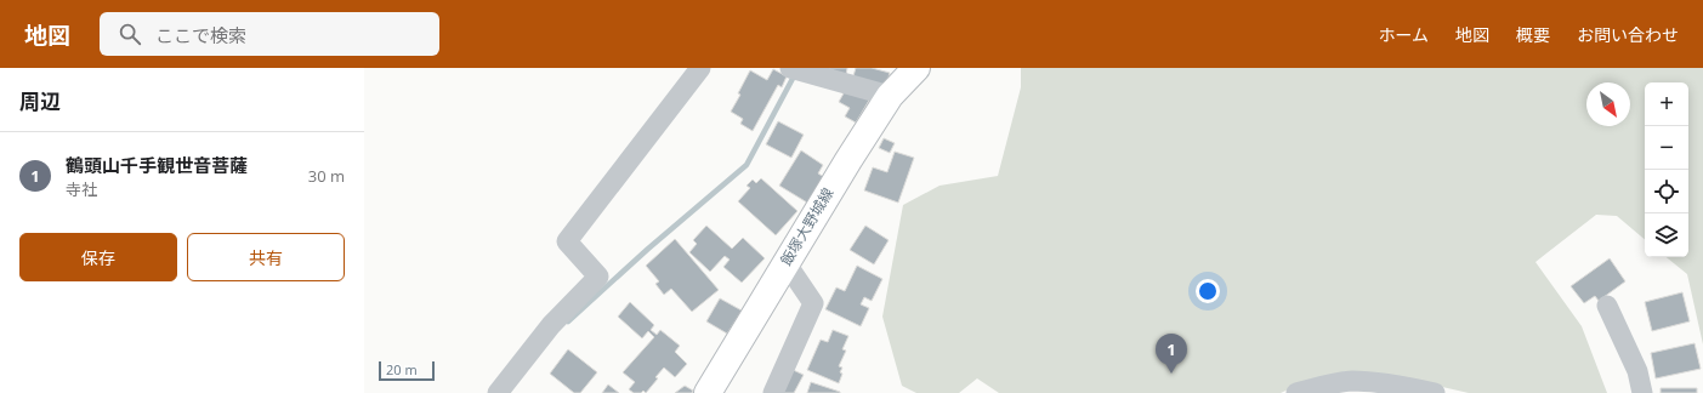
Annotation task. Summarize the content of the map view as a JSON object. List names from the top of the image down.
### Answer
{
  "streets": {
    "main road": ["飯塚大野城線"]
  },
  "scale_bar": "20 m",
  "north": "bottom right",
  "page": {
    "header": "地図",
    "search": "ここで検索",
    "nav": [
      "ホーム",
      "地図",
      "概要",
      "お問い合わせ"
    ],
    "heading": "周辺",
    "map_buttons": ["+", "−"],
    "list": [
      {
        "mark": "1",
        "name": "鶴頭山千手観世音菩薩",
        "note": "寺社",
        "value": "30 m"
      }
    ],
    "buttons": ["保存", "共有"],
    "pins": "1",
    "scale": "20 m"
  }
}
